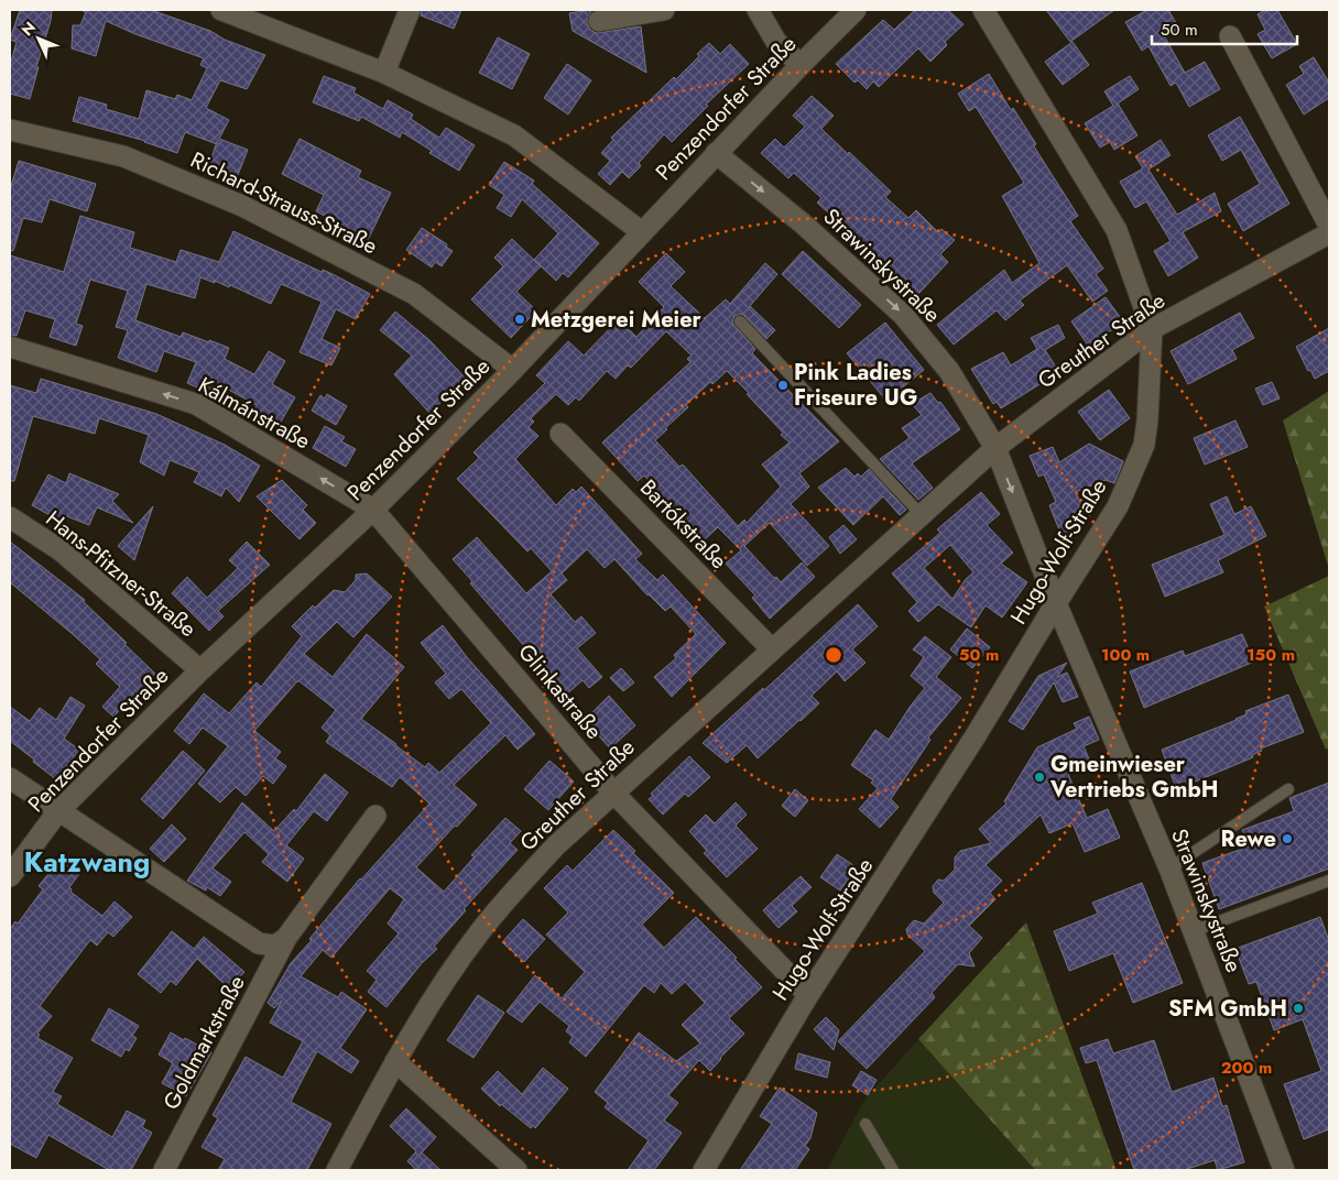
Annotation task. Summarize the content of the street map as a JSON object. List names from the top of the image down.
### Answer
{
  "streets": {
    "street": [
      "Penzendorfer Straße",
      "Richard-Strauss-Straße",
      "Strawinskystraße",
      "Greuther Straße",
      "Kálmánstraße",
      "Bartókstraße",
      "Hugo-Wolf-Straße",
      "Hans-Pfitzner-Straße",
      "Glinkastraße",
      "Goldmarkstraße"
    ]
  },
  "crossings": [
    ["Penzendorfer Straße", "Richard-Strauss-Straße"],
    ["Penzendorfer Straße", "Strawinskystraße"],
    ["Penzendorfer Straße", "Kálmánstraße"],
    ["Penzendorfer Straße", "Hans-Pfitzner-Straße"],
    ["Penzendorfer Straße", "Glinkastraße"],
    ["Strawinskystraße", "Greuther Straße"],
    ["Strawinskystraße", "Hugo-Wolf-Straße"],
    ["Greuther Straße", "Bartókstraße"],
    ["Greuther Straße", "Hugo-Wolf-Straße"],
    ["Greuther Straße", "Glinkastraße"],
    ["Kálmánstraße", "Glinkastraße"],
    ["Hugo-Wolf-Straße", "Glinkastraße"]
  ],
  "one_way": ["Strawinskystraße", "Kálmánstraße"],
  "districts": ["Katzwang"],
  "places": [
    "Metzgerei Meier",
    "Pink Ladies Friseure UG",
    "Gmeinwieser Vertriebs GmbH",
    "Rewe",
    "SFM GmbH"
  ],
  "scale_bar": "50 m",
  "north": "top left",
  "rings": [
    "50 m",
    "100 m",
    "150 m",
    "200 m"
  ]
}
